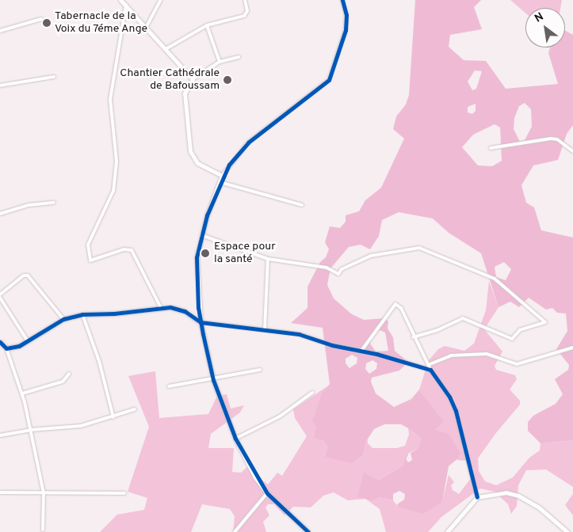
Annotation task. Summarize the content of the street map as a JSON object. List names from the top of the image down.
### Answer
{
  "places": ["Tabernacle de la Voix du 7éme Ange", "Chantier Cathédrale de Bafoussam", "Espace pour la santé"],
  "north": "top left"
}
